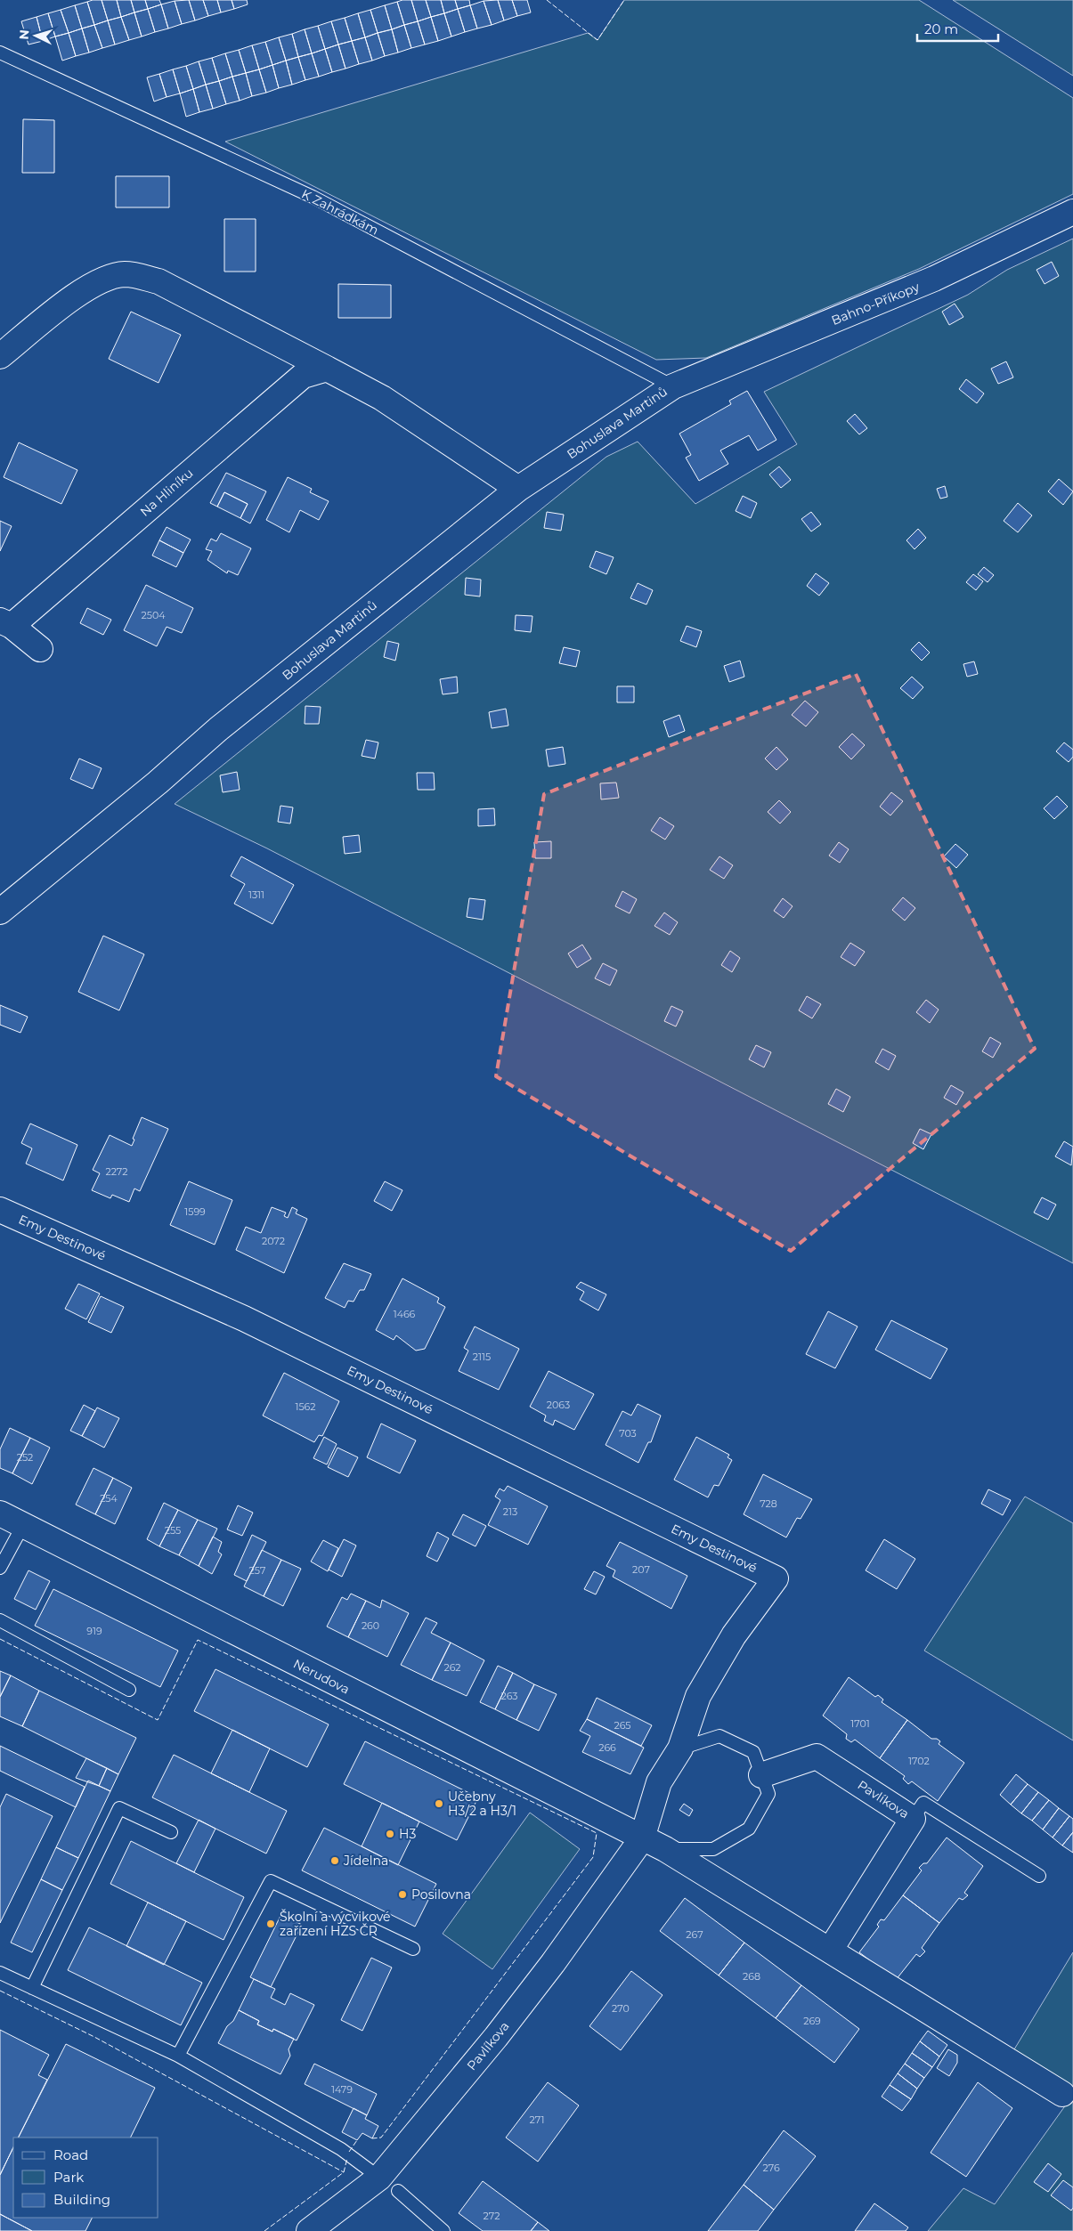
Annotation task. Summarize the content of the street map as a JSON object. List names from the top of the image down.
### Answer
{
  "streets": {
    "street": [
      "Bahno-Příkopy",
      "Bohuslava Martinů",
      "Na Hliníku",
      "Emy Destinové",
      "Nerudova",
      "Pavlíkova"
    ],
    "lane": ["K Zahrádkám"]
  },
  "crossings": [
    ["K Zahrádkám", "Bahno-Příkopy"],
    ["K Zahrádkám", "Bohuslava Martinů"],
    ["Bahno-Příkopy", "Bohuslava Martinů"],
    ["Emy Destinové", "Pavlíkova"],
    ["Nerudova", "Pavlíkova"]
  ],
  "places": [
    "Učebny H3/2 a H3/1",
    "H3",
    "Jídelna",
    "Posilovna",
    "Školní a výcvikové zařízení HZS ČR"
  ],
  "house_numbers": [
    "2504",
    "1311",
    "2272",
    "1599",
    "2072",
    "1466",
    "2115",
    "2063",
    "1562",
    "703",
    "252",
    "254",
    "728",
    "213",
    "255",
    "207",
    "257",
    "260",
    "919",
    "262",
    "263",
    "1701",
    "265",
    "266",
    "1702",
    "267",
    "268",
    "270",
    "269",
    "1479",
    "271",
    "276",
    "272"
  ],
  "legend": ["Road", "Park", "Building"],
  "scale_bar": "20 m",
  "north": "left"
}
